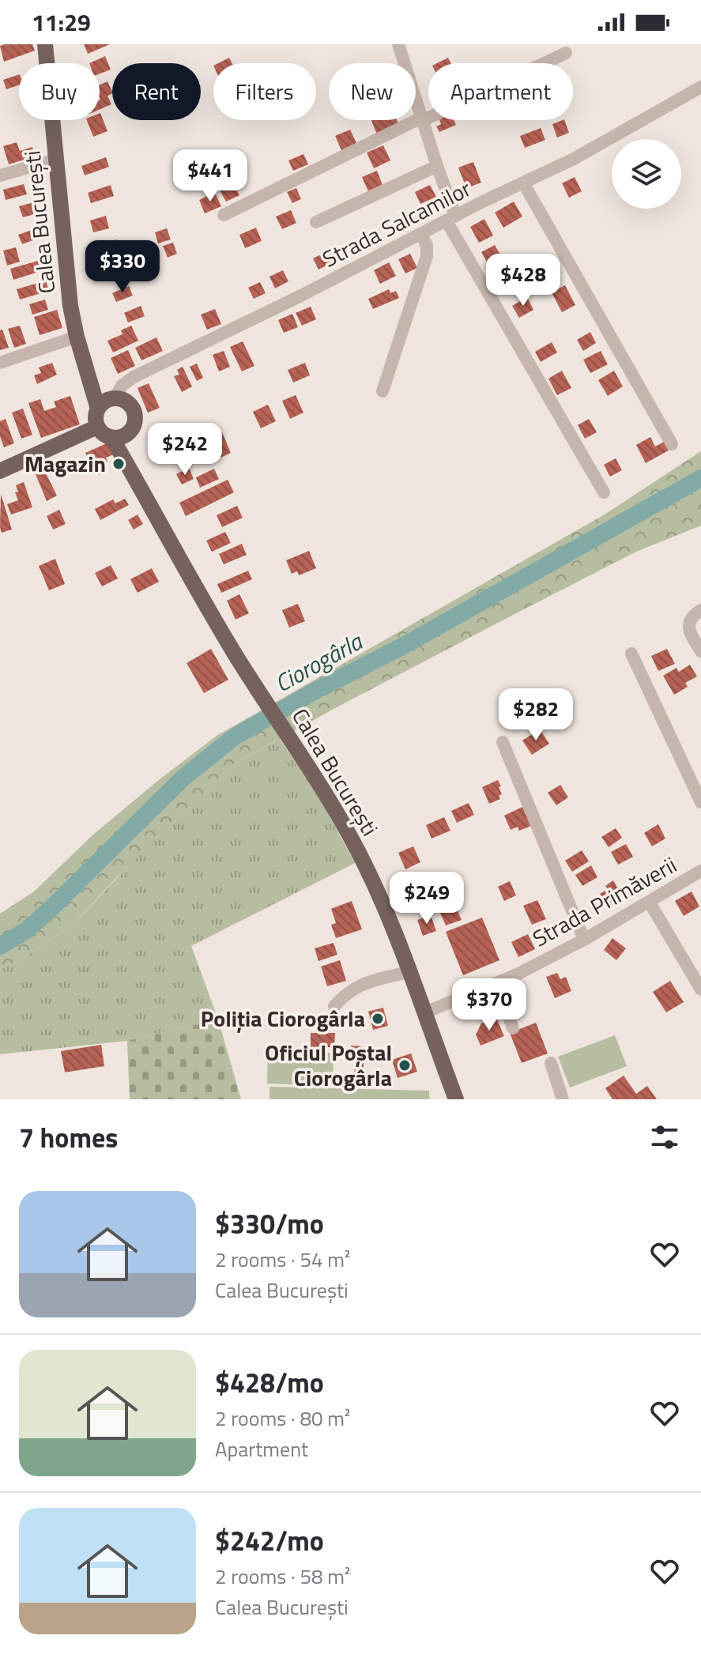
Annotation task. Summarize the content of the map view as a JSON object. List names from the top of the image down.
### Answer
{
  "streets": {
    "main road": ["Calea București"],
    "street": ["Strada Salcamilor", "Strada Primăverii"]
  },
  "crossings": [
    ["Calea București", "Strada Salcamilor"],
    ["Calea București", "Strada Primăverii"]
  ],
  "water": ["Ciorogârla"],
  "places": ["Magazin", "Poliția Ciorogârla", "Oficiul Poștal Ciorogârla"],
  "page": {
    "status": "11:29",
    "chip": [
      "Buy",
      "Rent",
      "Filters",
      "New",
      "Apartment"
    ],
    "price": [
      "$441",
      "$330",
      "$428",
      "$242",
      "$282",
      "$249",
      "$370"
    ],
    "heading": "7 homes",
    "list": [
      {
        "name": "$330/mo",
        "note": "2 rooms · 54 m² · Calea București"
      },
      {
        "name": "$428/mo",
        "note": "2 rooms · 80 m² · Apartment"
      },
      {
        "name": "$242/mo",
        "note": "2 rooms · 58 m² · Calea București"
      }
    ]
  }
}
